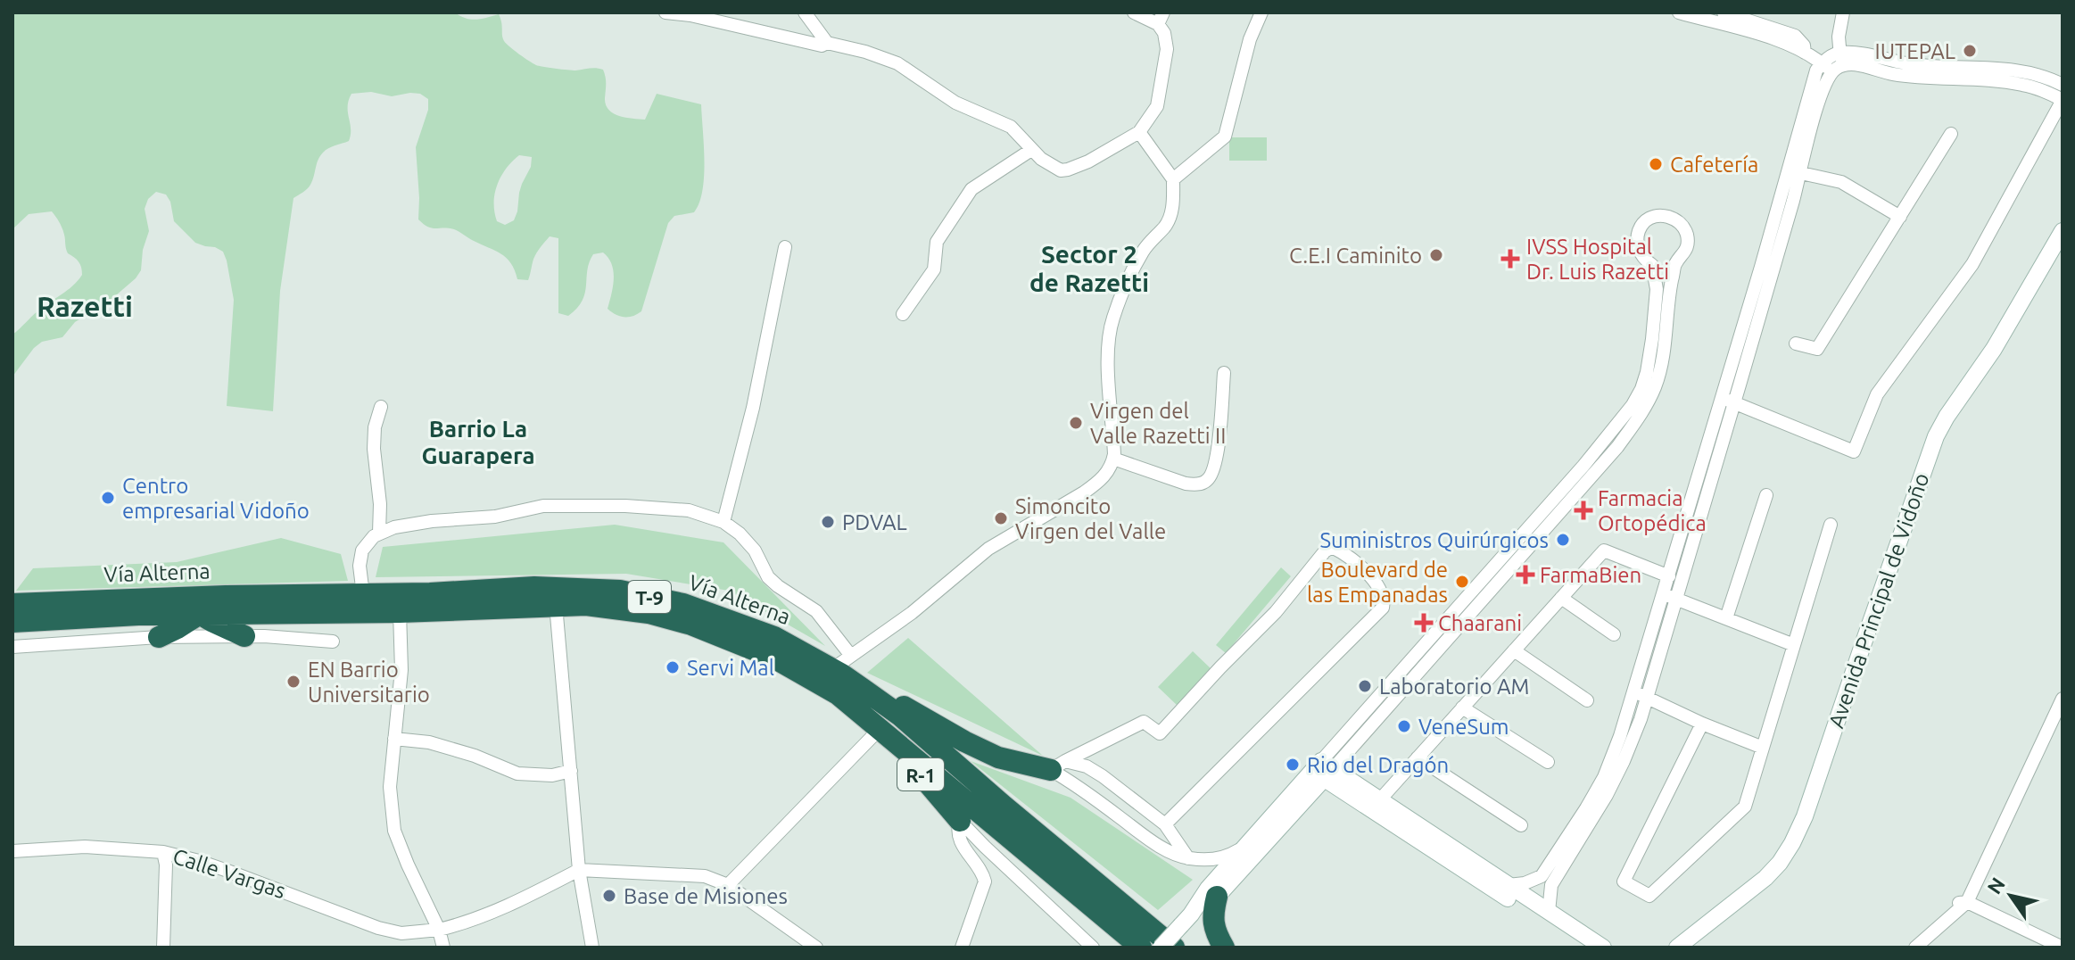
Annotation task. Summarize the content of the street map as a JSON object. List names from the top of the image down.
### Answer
{
  "streets": {
    "highway": ["Vía Alterna", "T-9", "R-1"],
    "main road": ["Avenida Principal de Vidoño"],
    "street": ["Calle Vargas"]
  },
  "crossings": [
    ["Vía Alterna", "T-9"],
    ["Vía Alterna", "R-1"]
  ],
  "districts": ["Sector 2 de Razetti", "Razetti", "Barrio La Guarapera"],
  "places": {
    "other": [
      "IUTEPAL",
      "Cafetería",
      "C.E.I Caminito",
      "Virgen del Valle Razetti II",
      "Centro empresarial Vidoño",
      "Simoncito Virgen del Valle",
      "PDVAL",
      "Suministros Quirúrgicos",
      "Boulevard de las Empanadas",
      "Servi Mal",
      "EN Barrio Universitario",
      "Laboratorio AM",
      "VeneSum",
      "Rio del Dragón",
      "Base de Misiones"
    ],
    "health": [
      "IVSS Hospital Dr. Luis Razetti",
      "Farmacia Ortopédica",
      "FarmaBien",
      "Chaarani"
    ]
  },
  "north": "top left"
}
